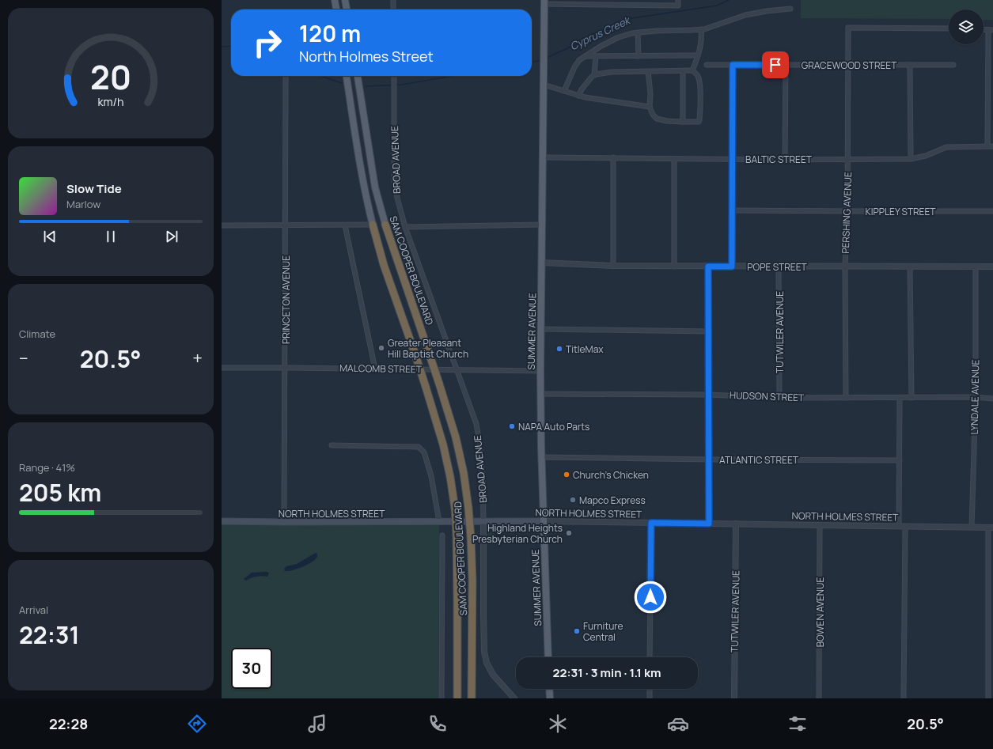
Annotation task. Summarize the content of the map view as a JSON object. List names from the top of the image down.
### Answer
{
  "streets": {
    "highway": ["SAM COOPER BOULEVARD"],
    "main road": ["SUMMER AVENUE", "NORTH HOLMES STREET"],
    "street": [
      "GRACEWOOD STREET",
      "BALTIC STREET",
      "BROAD AVENUE",
      "KIPPLEY STREET",
      "PERSHING AVENUE",
      "POPE STREET",
      "PRINCETON AVENUE",
      "TUTWILER AVENUE",
      "MALCOMB STREET",
      "HUDSON STREET",
      "LYNDALE AVENUE",
      "ATLANTIC STREET",
      "BOWEN AVENUE"
    ]
  },
  "crossings": [
    ["GRACEWOOD STREET", "PERSHING AVENUE"],
    ["BALTIC STREET", "PERSHING AVENUE"],
    ["BALTIC STREET", "SUMMER AVENUE"],
    ["BROAD AVENUE", "MALCOMB STREET"],
    ["BROAD AVENUE", "NORTH HOLMES STREET"],
    ["KIPPLEY STREET", "PERSHING AVENUE"],
    ["PERSHING AVENUE", "POPE STREET"],
    ["PERSHING AVENUE", "HUDSON STREET"],
    ["POPE STREET", "SUMMER AVENUE"],
    ["POPE STREET", "TUTWILER AVENUE"],
    ["POPE STREET", "LYNDALE AVENUE"],
    ["PRINCETON AVENUE", "MALCOMB STREET"],
    ["PRINCETON AVENUE", "NORTH HOLMES STREET"],
    ["SUMMER AVENUE", "MALCOMB STREET"],
    ["SUMMER AVENUE", "HUDSON STREET"],
    ["SUMMER AVENUE", "ATLANTIC STREET"],
    ["SUMMER AVENUE", "NORTH HOLMES STREET"],
    ["TUTWILER AVENUE", "HUDSON STREET"],
    ["TUTWILER AVENUE", "NORTH HOLMES STREET"],
    ["HUDSON STREET", "LYNDALE AVENUE"],
    ["LYNDALE AVENUE", "NORTH HOLMES STREET"],
    ["NORTH HOLMES STREET", "BOWEN AVENUE"]
  ],
  "water": ["Cyprus Creek"],
  "places": [
    "Greater Pleasant Hill Baptist Church",
    "TitleMax",
    "NAPA Auto Parts",
    "Church's Chicken",
    "Mapco Express",
    "Highland Heights Presbyterian Church",
    "Furniture Central"
  ],
  "page": {
    "turn": ["120 m", "North Holmes Street"],
    "song": ["Slow Tide", "Marlow"],
    "tile": [
      "Climate",
      ["Range · 41%", "205 km"],
      ["Arrival", "22:31"]
    ],
    "heat": ["−", "20.5°", "+"],
    "limit": "30",
    "trip": "22:31 · 3 min · 1.1 km",
    "tabs": ["22:28", "20.5°"],
    "gauge": ["20", "km/h"]
  }
}
